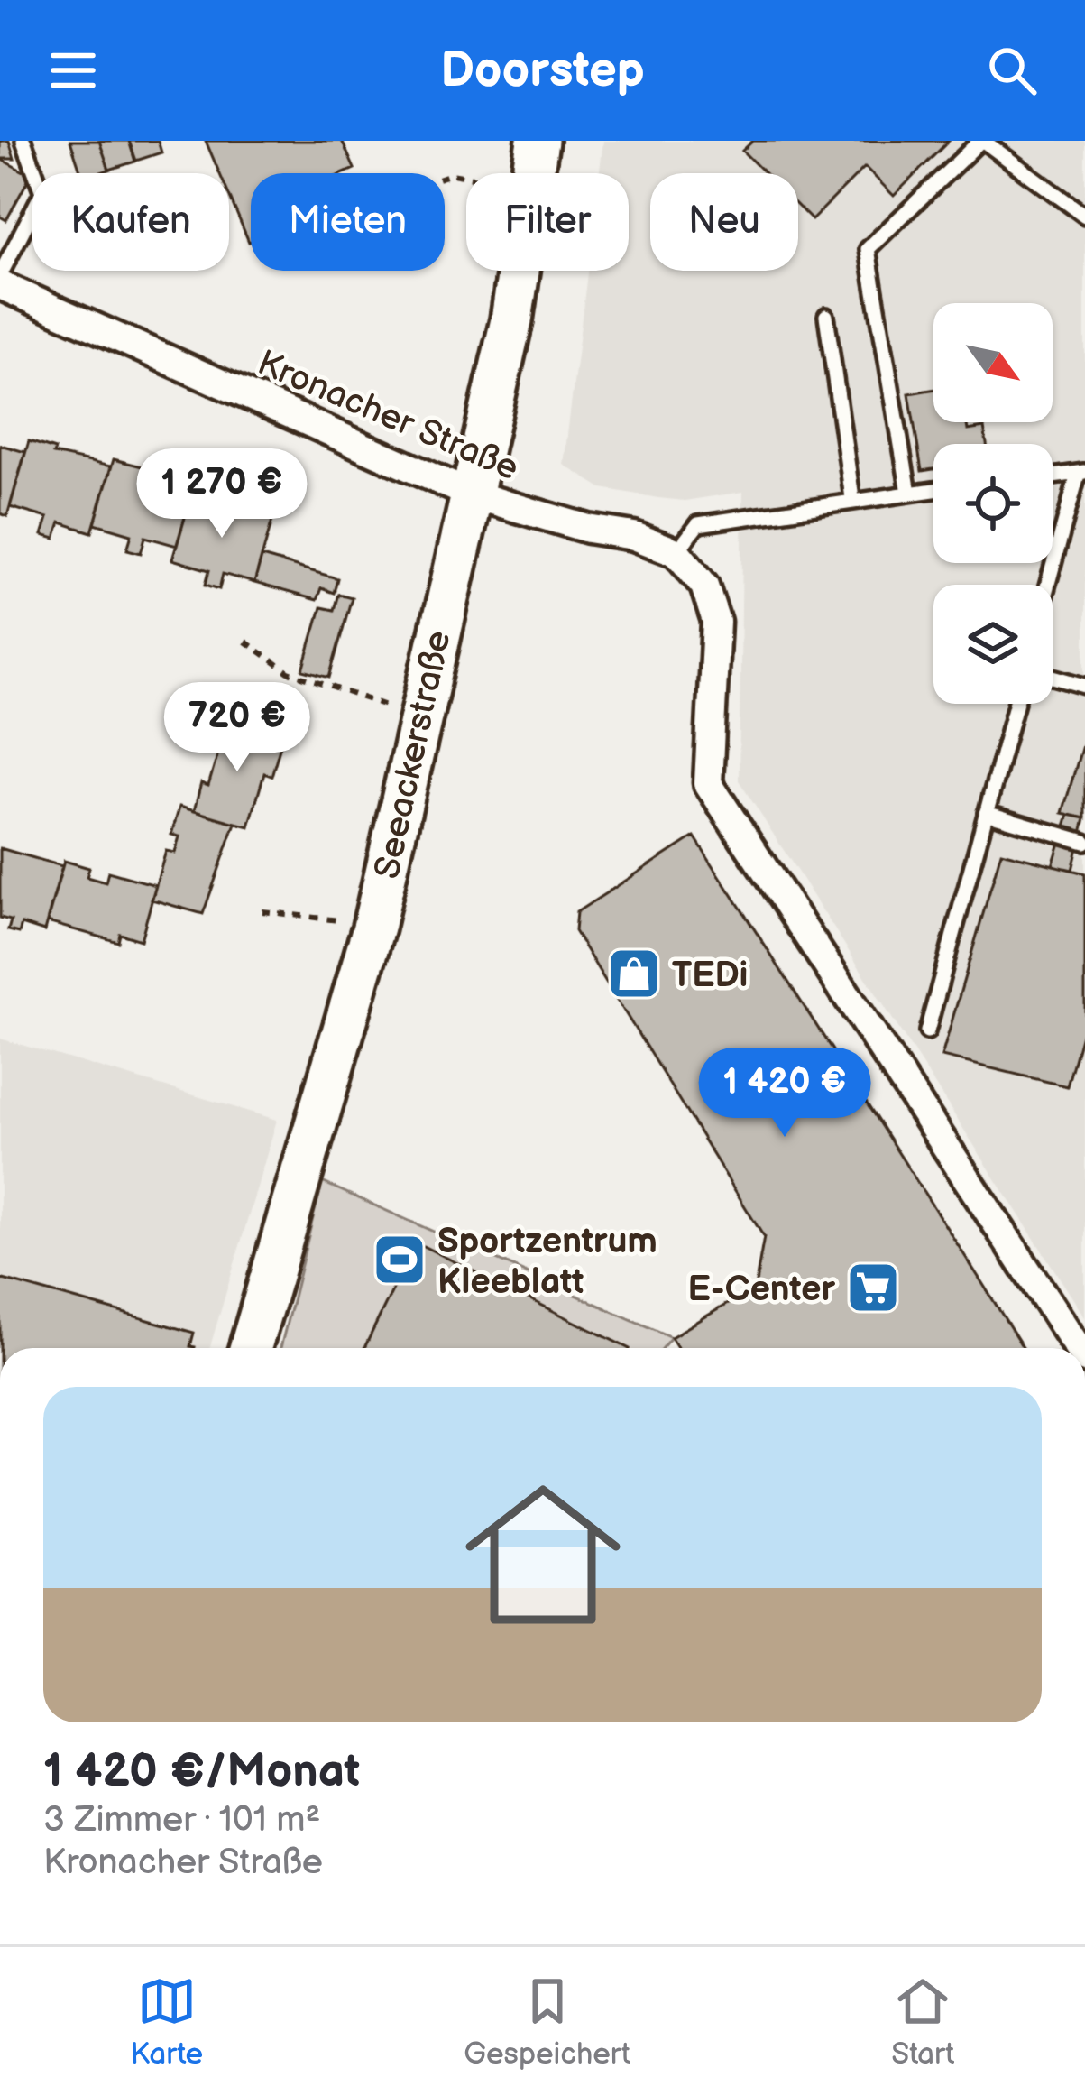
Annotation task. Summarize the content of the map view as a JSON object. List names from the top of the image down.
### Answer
{
  "streets": {
    "main road": ["Seeackerstraße"],
    "street": ["Kronacher Straße"]
  },
  "crossings": [
    ["Kronacher Straße", "Seeackerstraße"]
  ],
  "places": {
    "shop": ["TEDi"],
    "sports": ["Sportzentrum Kleeblatt"],
    "supermarket": ["E-Center"]
  },
  "north": "bottom right",
  "page": {
    "header": "Doorstep",
    "chip": [
      "Kaufen",
      "Mieten",
      "Filter",
      "Neu"
    ],
    "price": ["1 270 €", "720 €", "1 420 €"],
    "list": [
      {
        "name": "1 420 €/Monat",
        "note": "3 Zimmer · 101 m² · Kronacher Straße"
      }
    ],
    "tabs": ["Karte", "Gespeichert", "Start"]
  }
}
